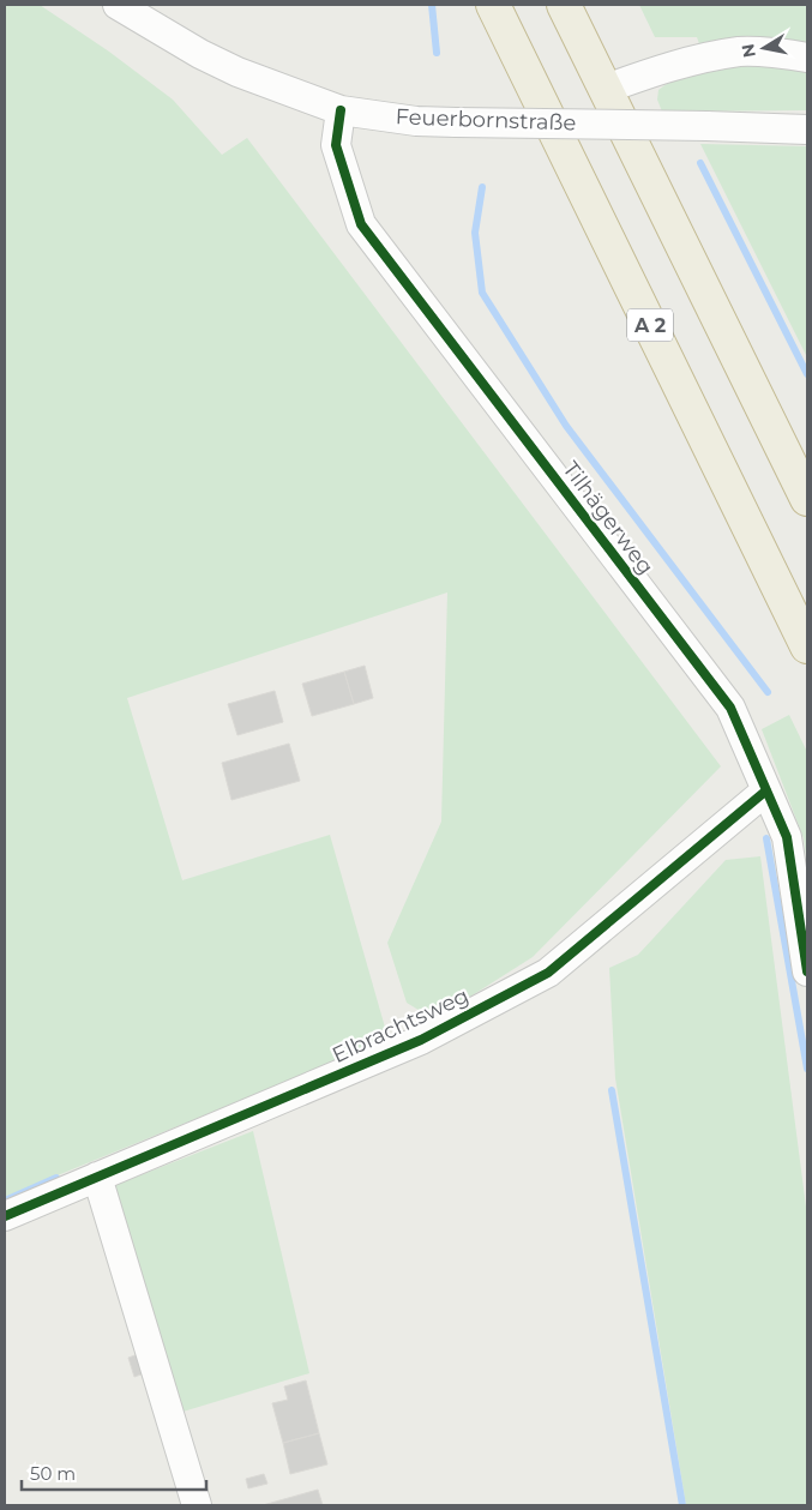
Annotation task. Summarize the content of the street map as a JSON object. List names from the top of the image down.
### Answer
{
  "streets": {
    "highway": ["A 2"],
    "street": ["Feuerbornstraße", "Tilhägerweg", "Elbrachtsweg"]
  },
  "crossings": [
    ["Feuerbornstraße", "Tilhägerweg"],
    ["Tilhägerweg", "Elbrachtsweg"]
  ],
  "scale_bar": "50 m",
  "north": "left"
}
